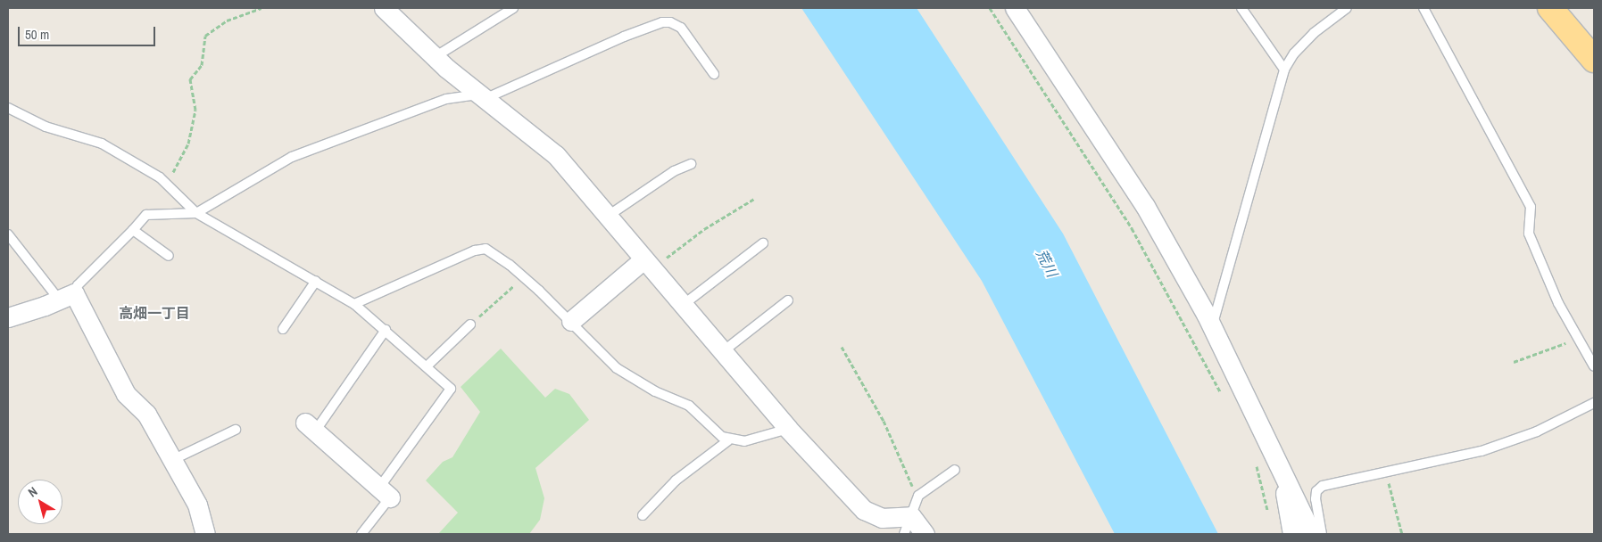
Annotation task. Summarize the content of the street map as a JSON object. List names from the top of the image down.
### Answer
{
  "districts": ["高畑一丁目"],
  "water": ["荒川"],
  "scale_bar": "50 m",
  "north": "top left"
}
